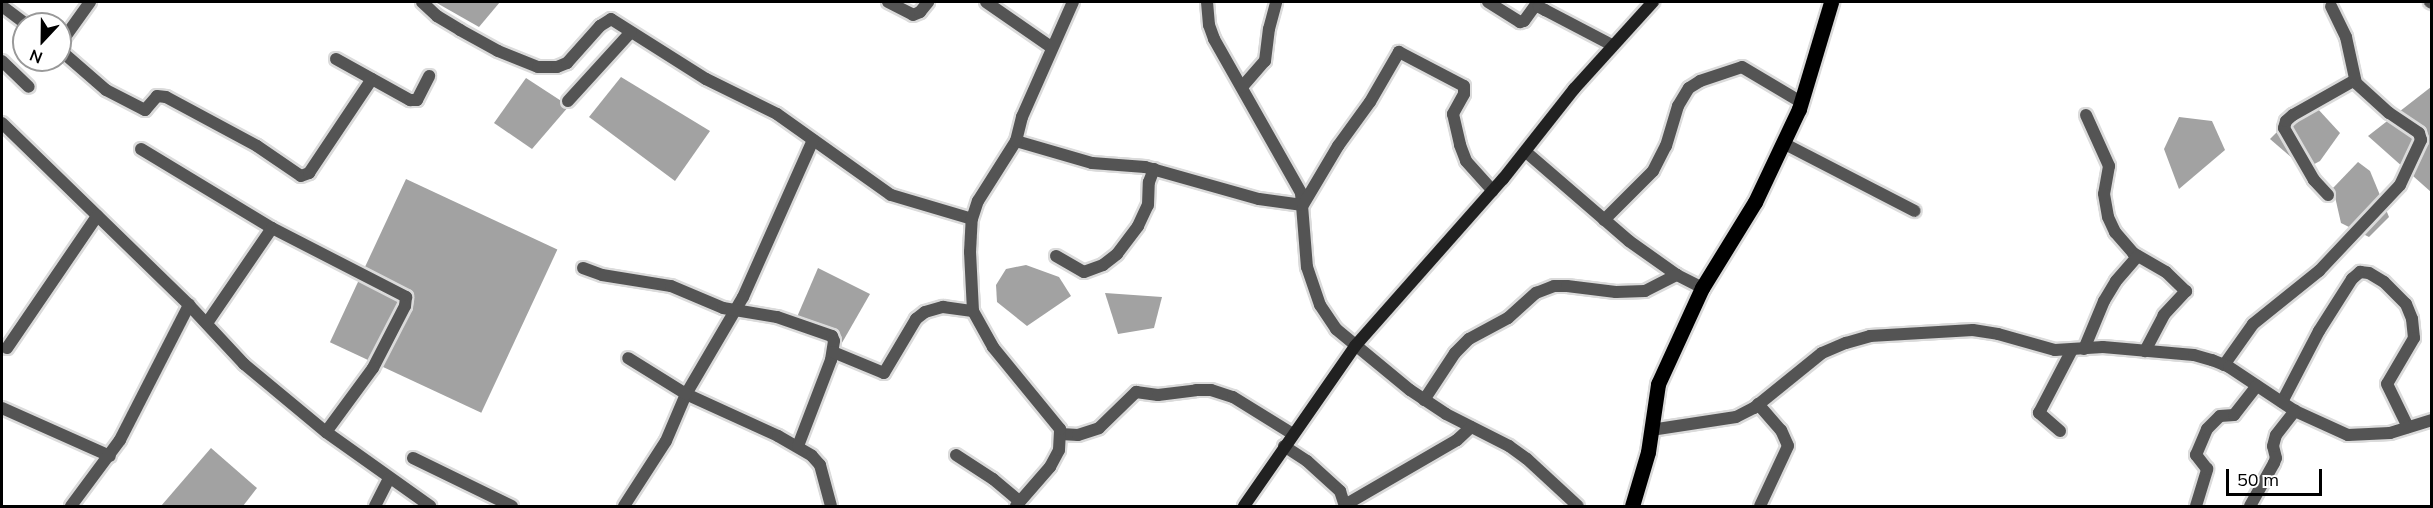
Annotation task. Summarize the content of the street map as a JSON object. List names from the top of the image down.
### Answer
{
  "scale_bar": "50 m",
  "north": "bottom"
}
